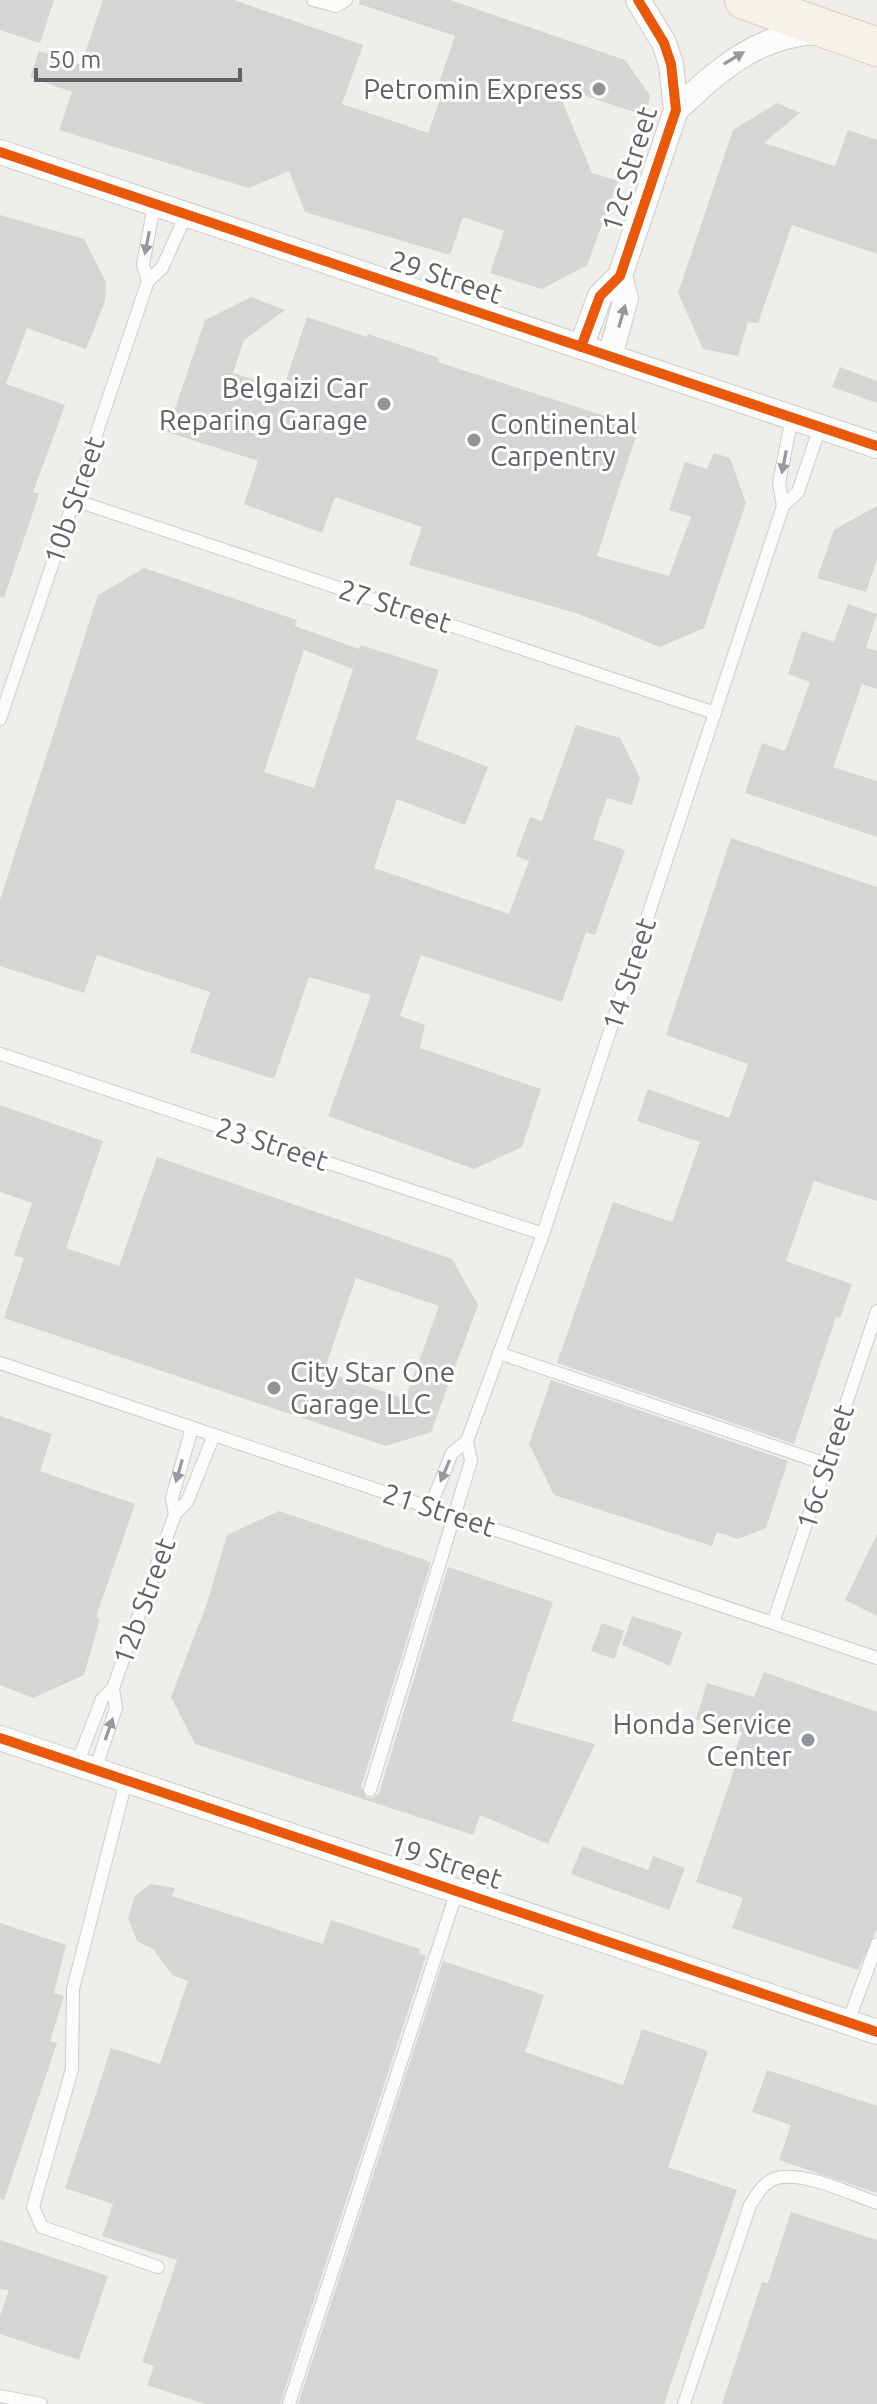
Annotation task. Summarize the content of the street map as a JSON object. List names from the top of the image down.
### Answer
{
  "streets": {
    "street": ["12c Street", "29 Street", "19 Street"],
    "lane": [
      "10b Street",
      "27 Street",
      "14 Street",
      "23 Street",
      "16c Street",
      "21 Street",
      "12b Street"
    ]
  },
  "crossings": [
    ["12c Street", "29 Street"],
    ["29 Street", "10b Street"],
    ["29 Street", "14 Street"],
    ["10b Street", "27 Street"],
    ["27 Street", "14 Street"],
    ["14 Street", "23 Street"],
    ["14 Street", "21 Street"],
    ["16c Street", "21 Street"],
    ["21 Street", "12b Street"],
    ["12b Street", "19 Street"]
  ],
  "places": [
    "Petromin Express",
    "Belgaizi Car Reparing Garage",
    "Continental Carpentry",
    "City Star One Garage LLC",
    "Honda Service Center"
  ],
  "scale_bar": "50 m"
}
